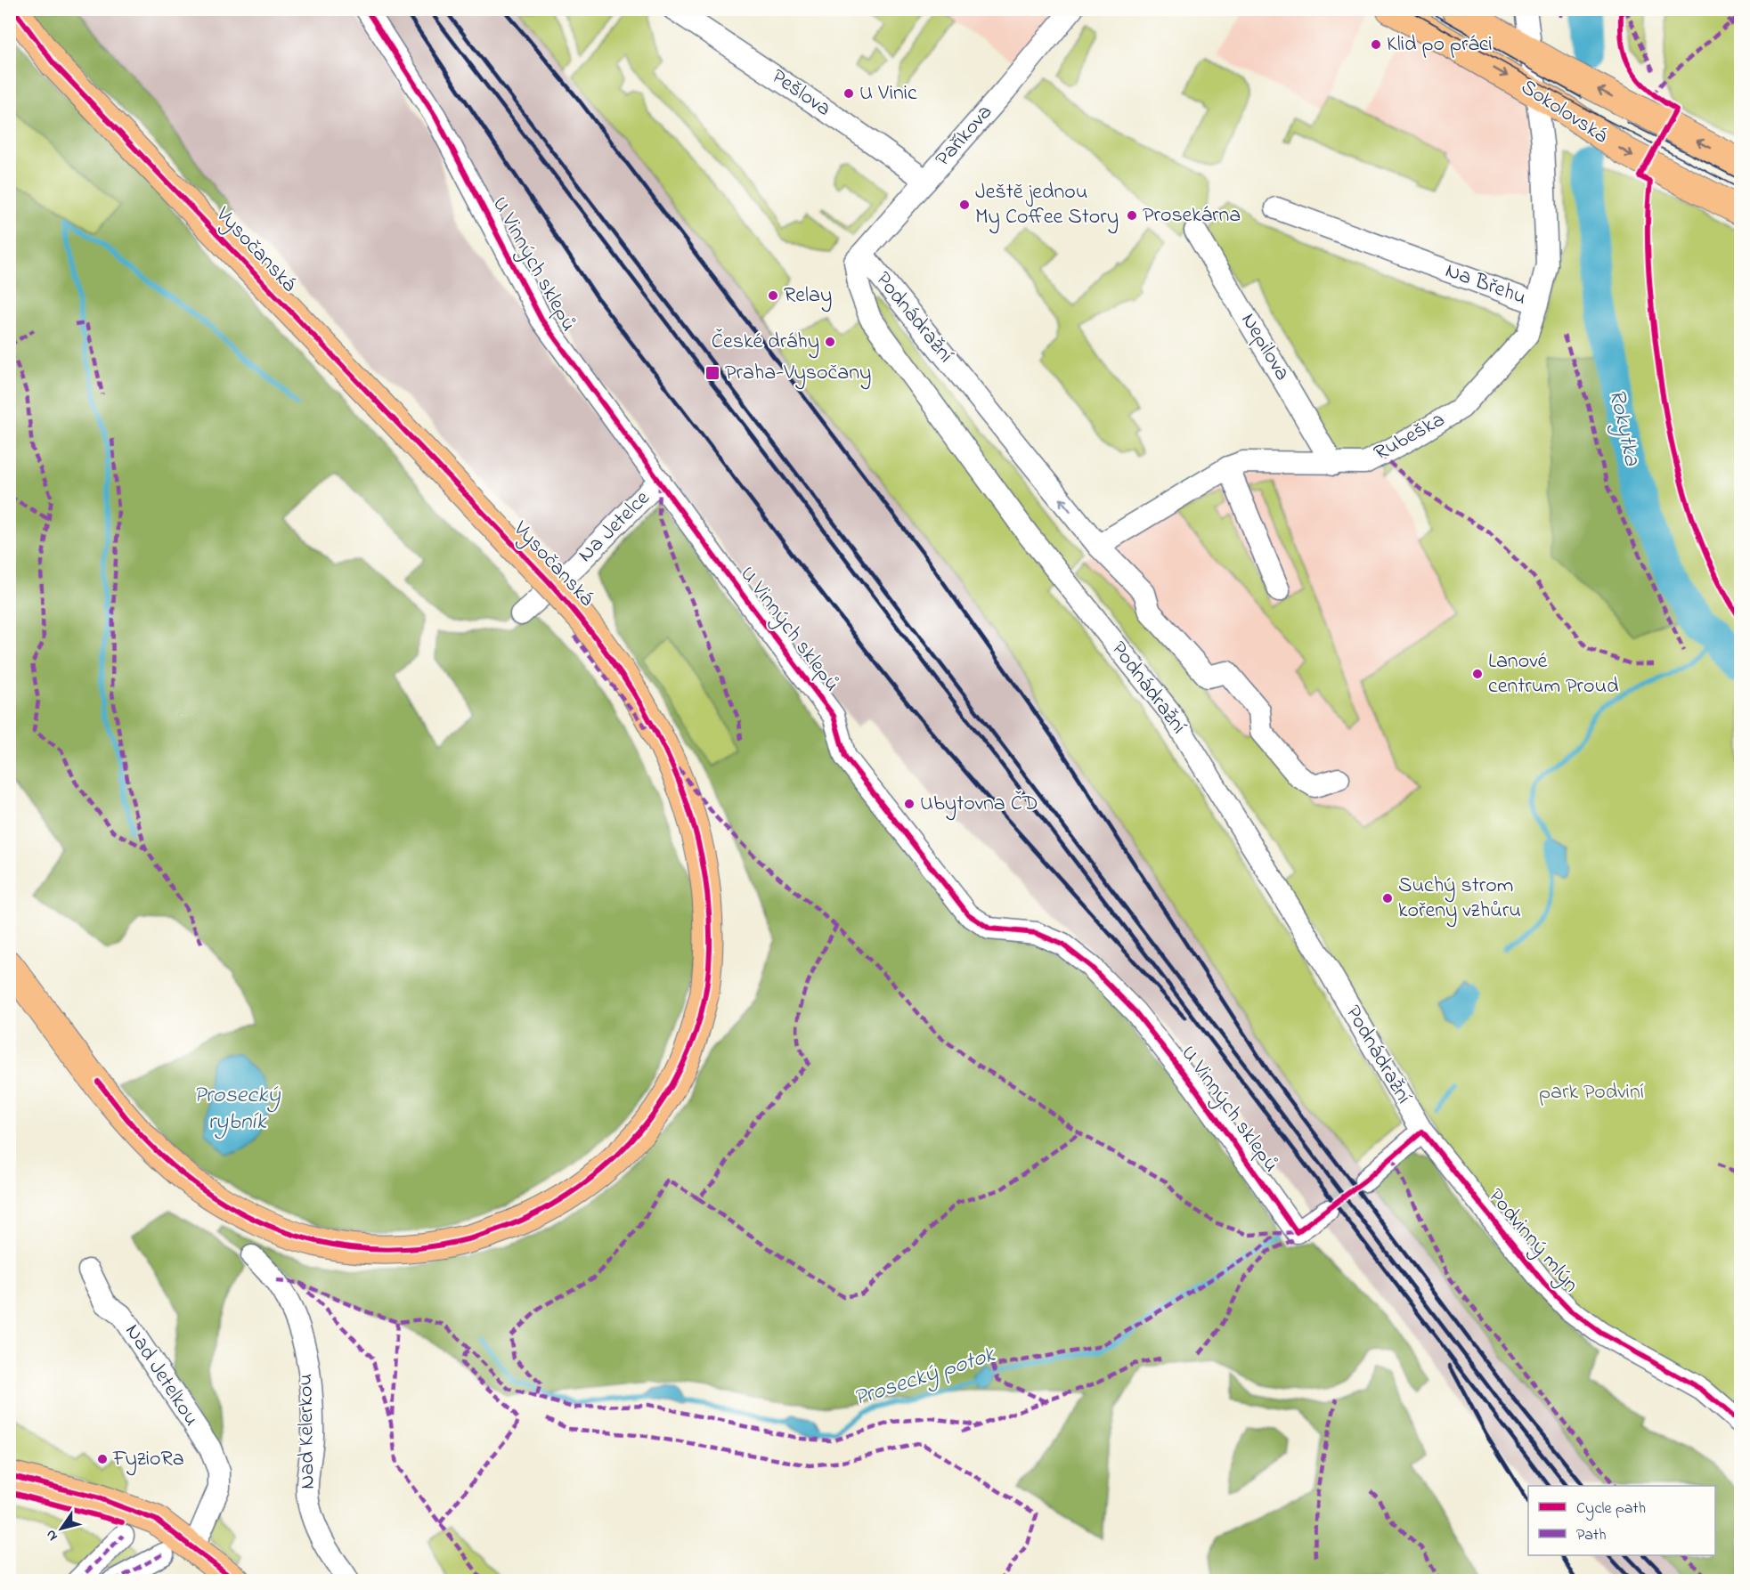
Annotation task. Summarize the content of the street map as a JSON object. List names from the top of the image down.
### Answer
{
  "streets": {
    "main road": ["Sokolovská", "Vysočanská"],
    "street": [
      "Pešlova",
      "Paříkova",
      "U Vinných sklepů",
      "Na Břehu",
      "Podnádražní",
      "Nepilova",
      "Rubeška",
      "Na Jetelce",
      "Podvinný mlýn",
      "Nad Jetelkou",
      "Nad Kelerkou"
    ]
  },
  "crossings": [
    ["Pešlova", "Paříkova"],
    ["Sokolovská", "Na Břehu"],
    ["Paříkova", "Podnádražní"],
    ["U Vinných sklepů", "Na Jetelce"],
    ["Na Břehu", "Rubeška"],
    ["Podnádražní", "Rubeška"],
    ["Podnádražní", "Podvinný mlýn"],
    ["Nepilova", "Rubeška"]
  ],
  "water": ["Rokytka", "Prosecký rybník", "Prosecký potok"],
  "parks": ["park Podviní"],
  "places": {
    "other": [
      "Klid po práci",
      "U Vinic",
      "Ještě jednou My Coffee Story",
      "Prosekárna",
      "Relay",
      "České dráhy",
      "Lanové centrum Proud",
      "Ubytovna ČD",
      "Suchý strom kořeny vzhůru",
      "FyzioRa"
    ],
    "transit": ["Praha-Vysočany"]
  },
  "legend": ["Cycle path", "Path"],
  "north": "bottom left"
}
